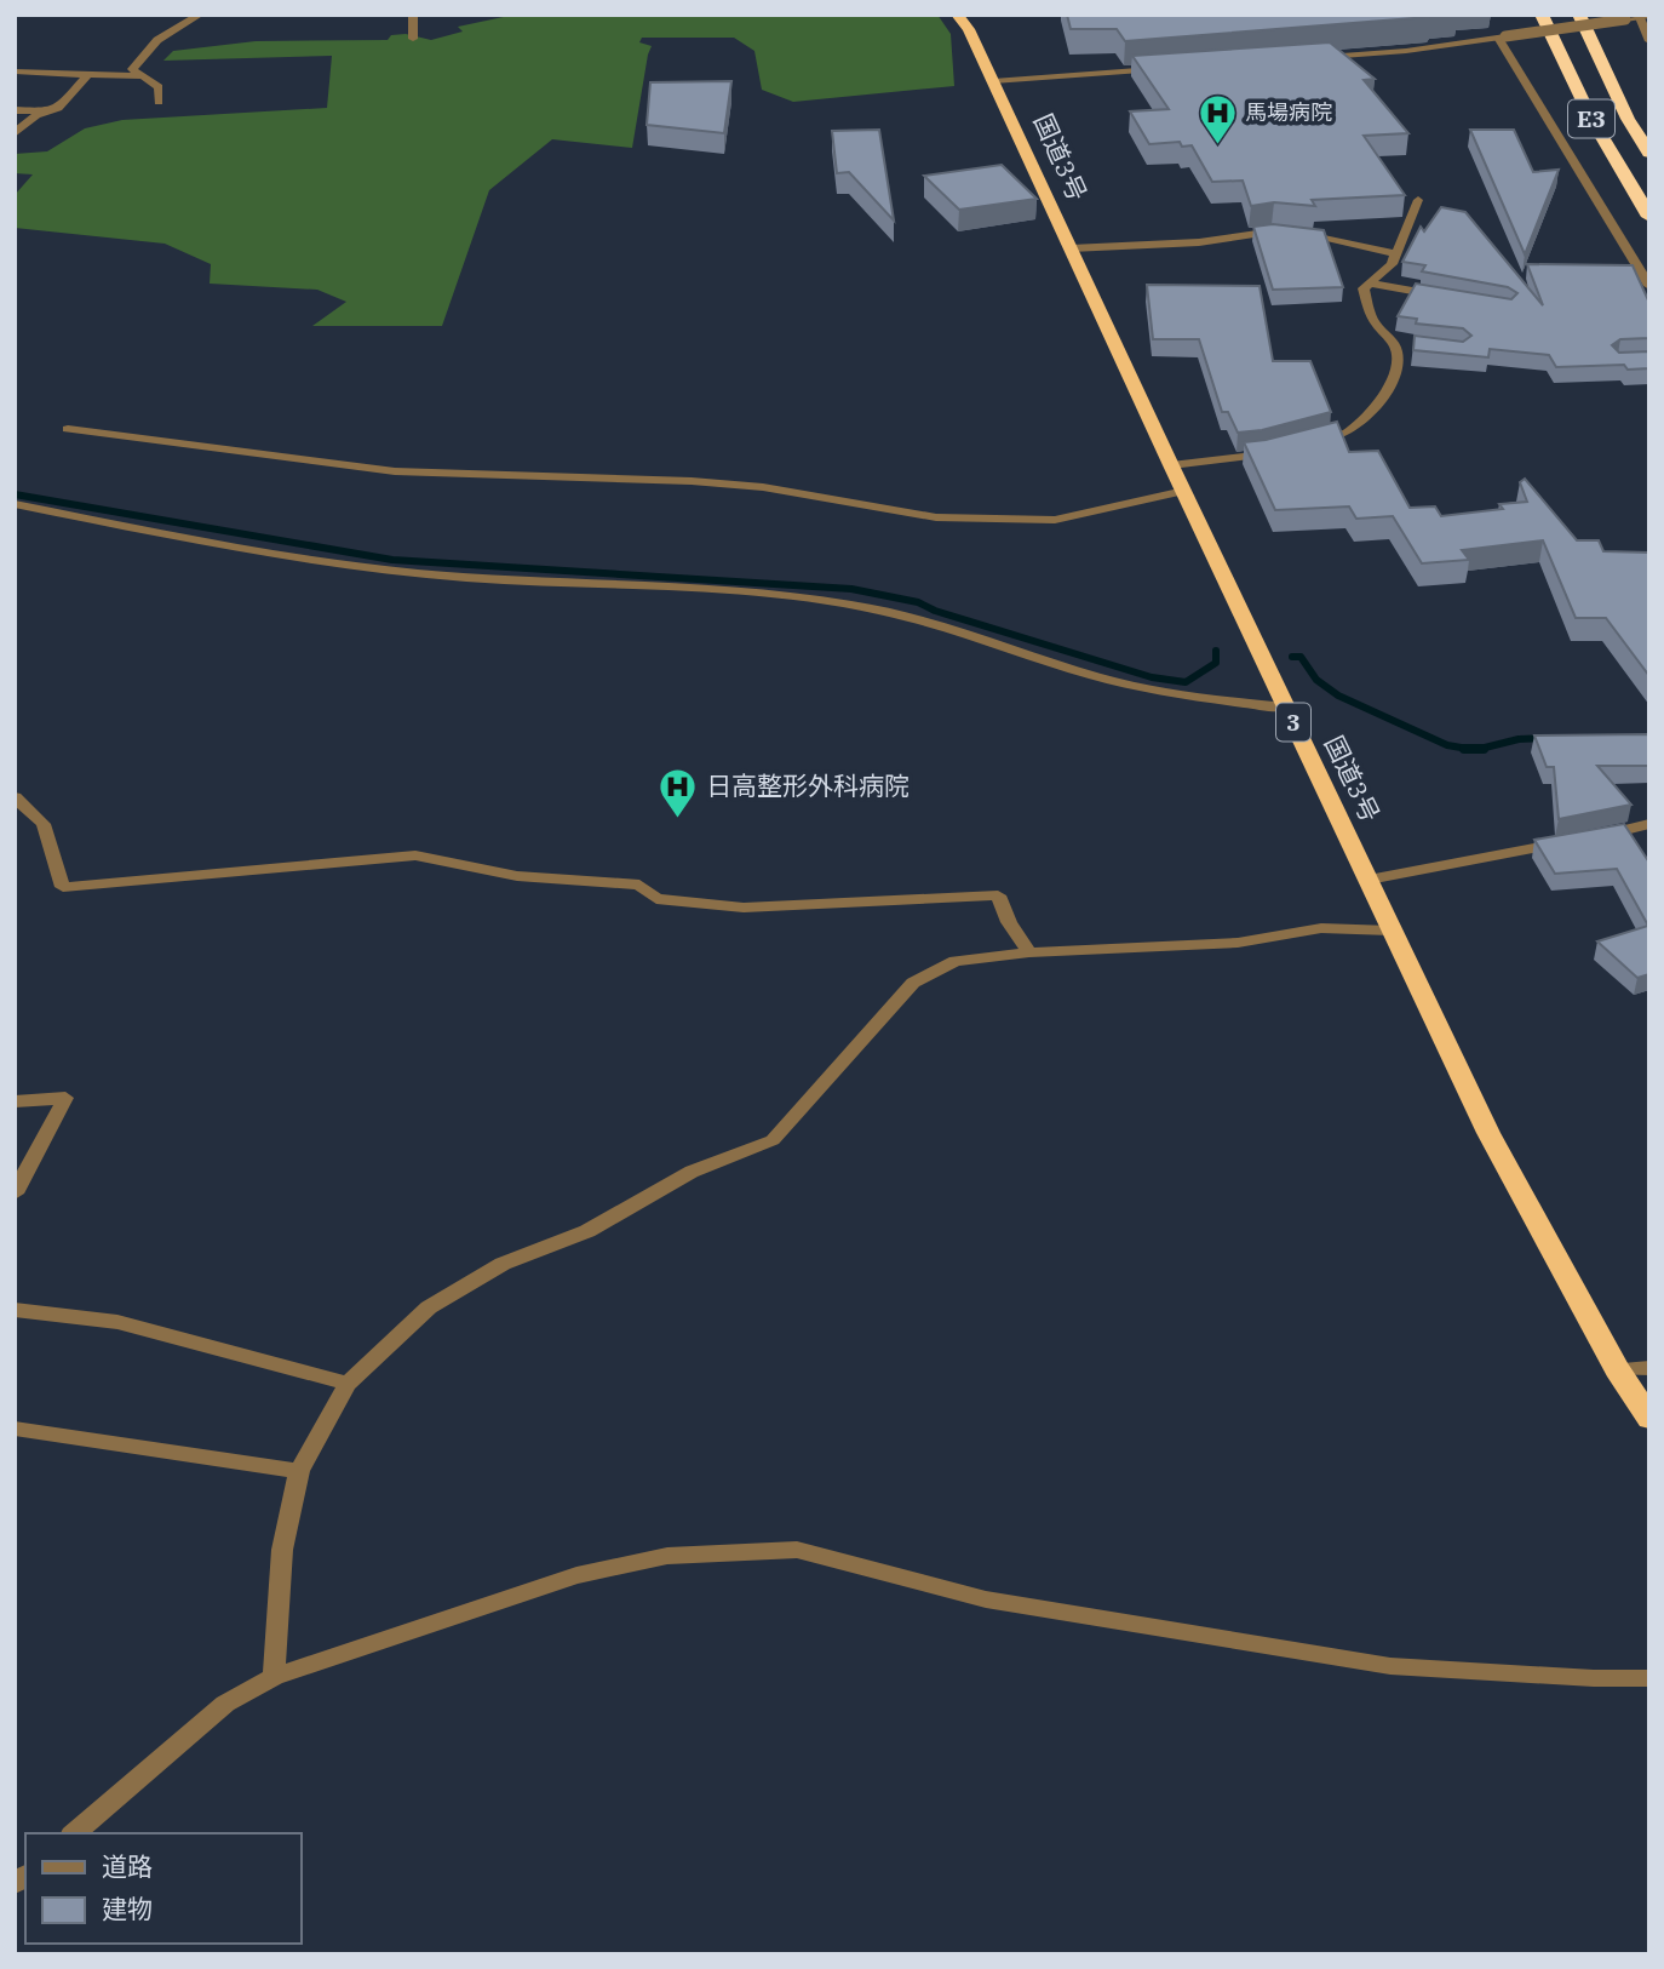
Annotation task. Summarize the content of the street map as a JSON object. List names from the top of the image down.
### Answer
{
  "streets": {
    "highway": ["E3", "国道3号", "3"]
  },
  "places": {
    "hospital": ["馬場病院", "日高整形外科病院"]
  },
  "legend": ["道路", "建物"]
}
